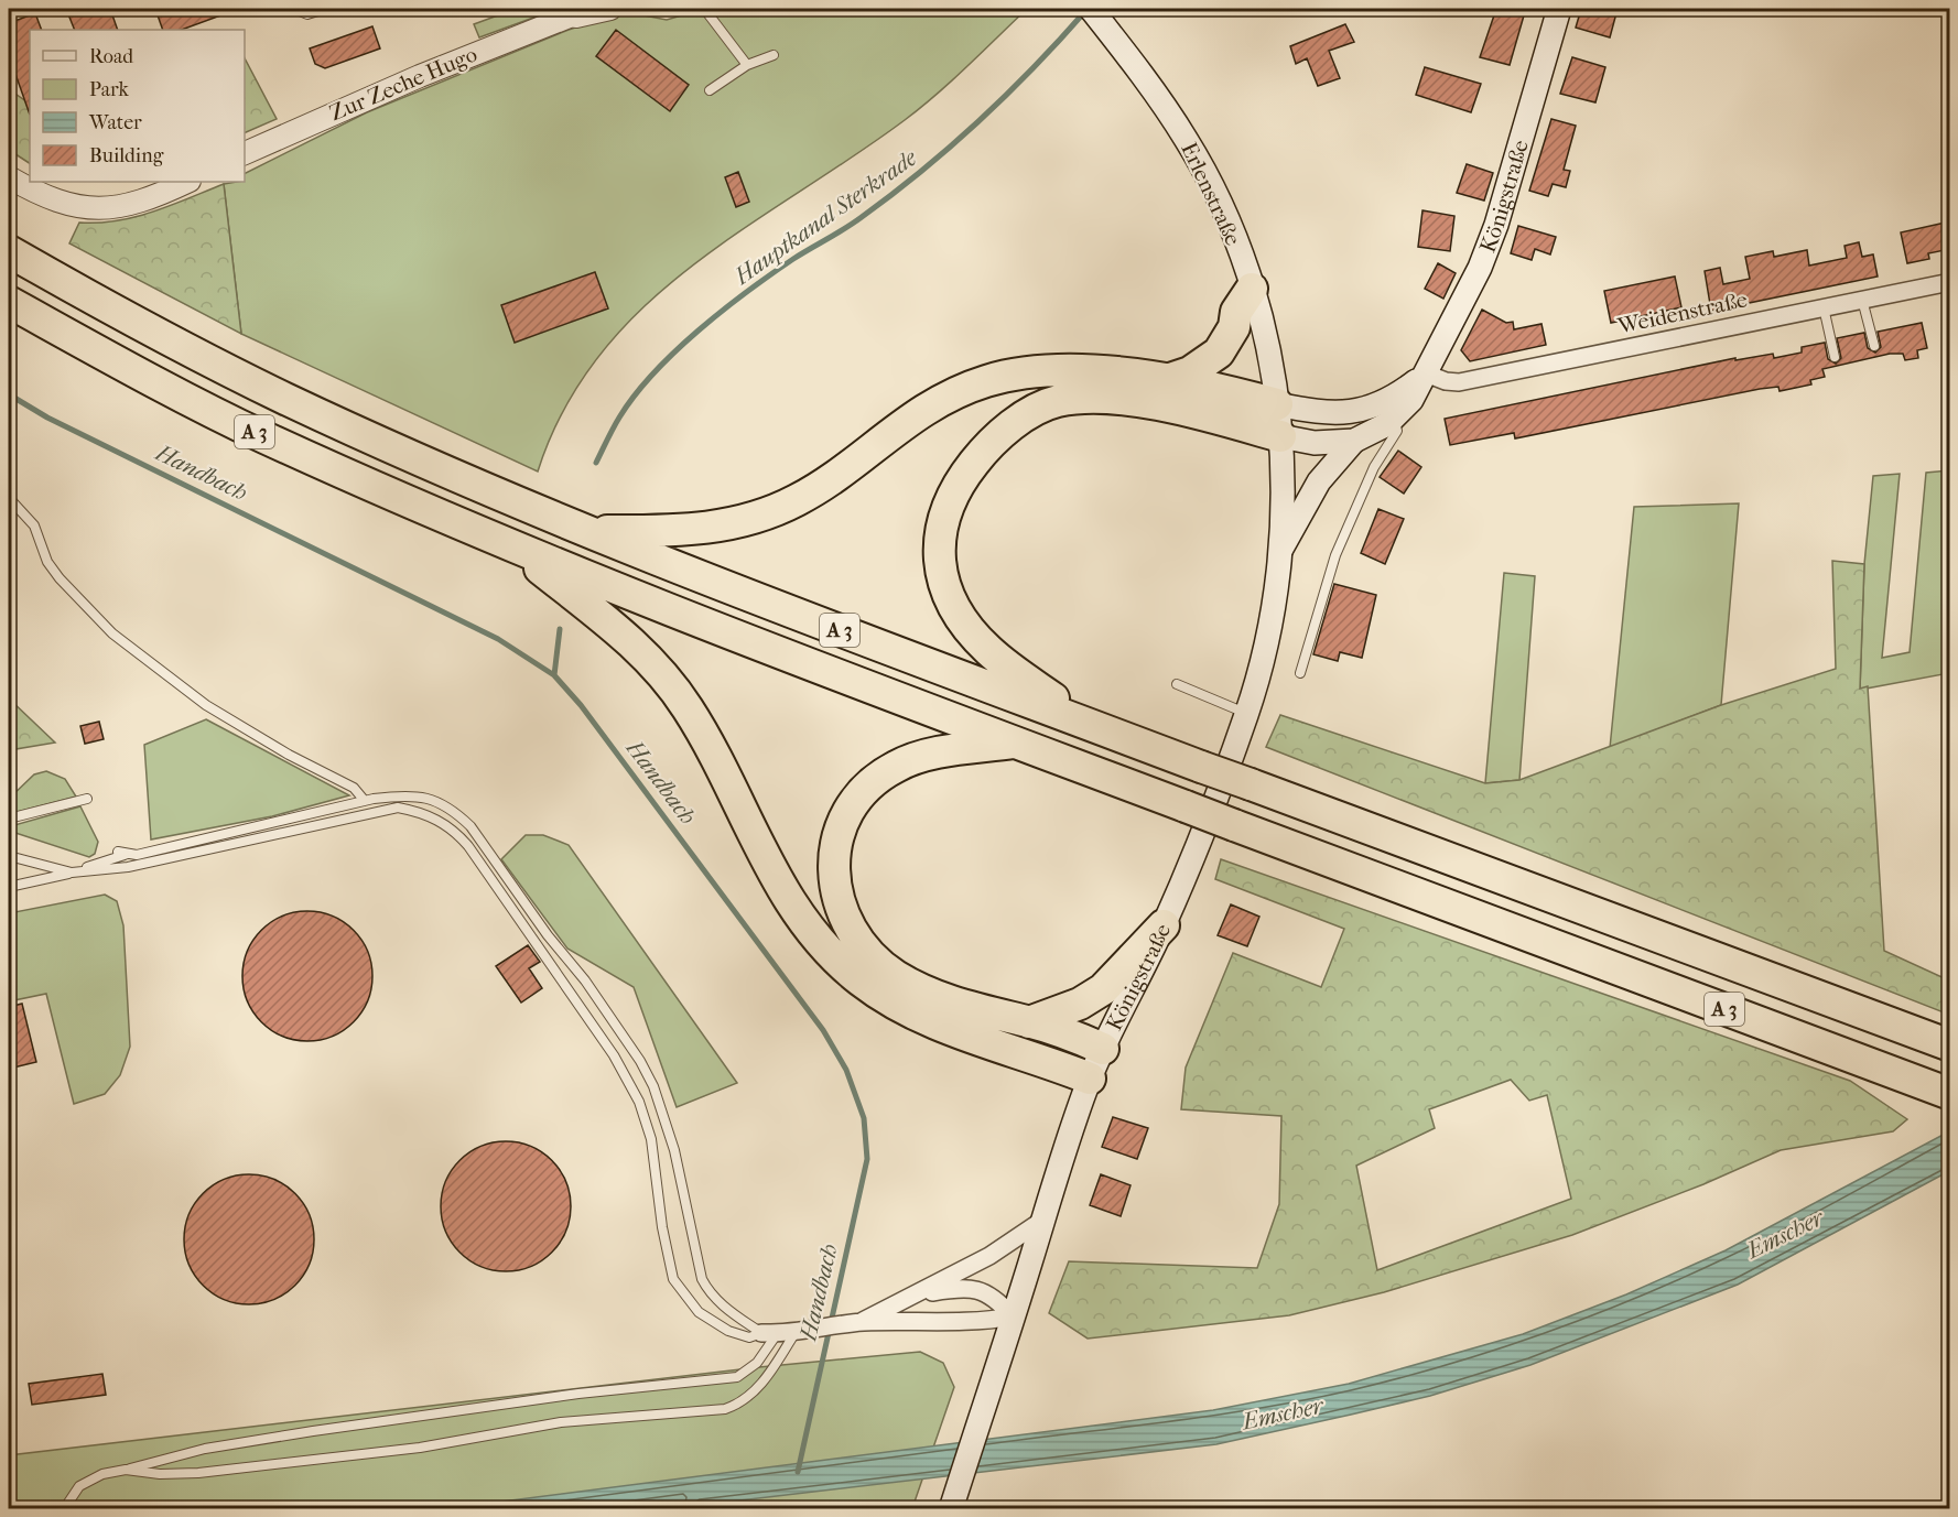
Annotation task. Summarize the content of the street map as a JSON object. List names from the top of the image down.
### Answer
{
  "streets": {
    "highway": ["A 3"],
    "main road": ["Erlenstraße", "Königstraße"],
    "street": ["Zur Zeche Hugo", "Weidenstraße"]
  },
  "crossings": [
    ["Erlenstraße", "Königstraße"],
    ["Königstraße", "Weidenstraße"]
  ],
  "water": ["Hauptkanal Sterkrade", "Handbach", "Emscher"],
  "legend": [
    "Road",
    "Park",
    "Water",
    "Building"
  ]
}
